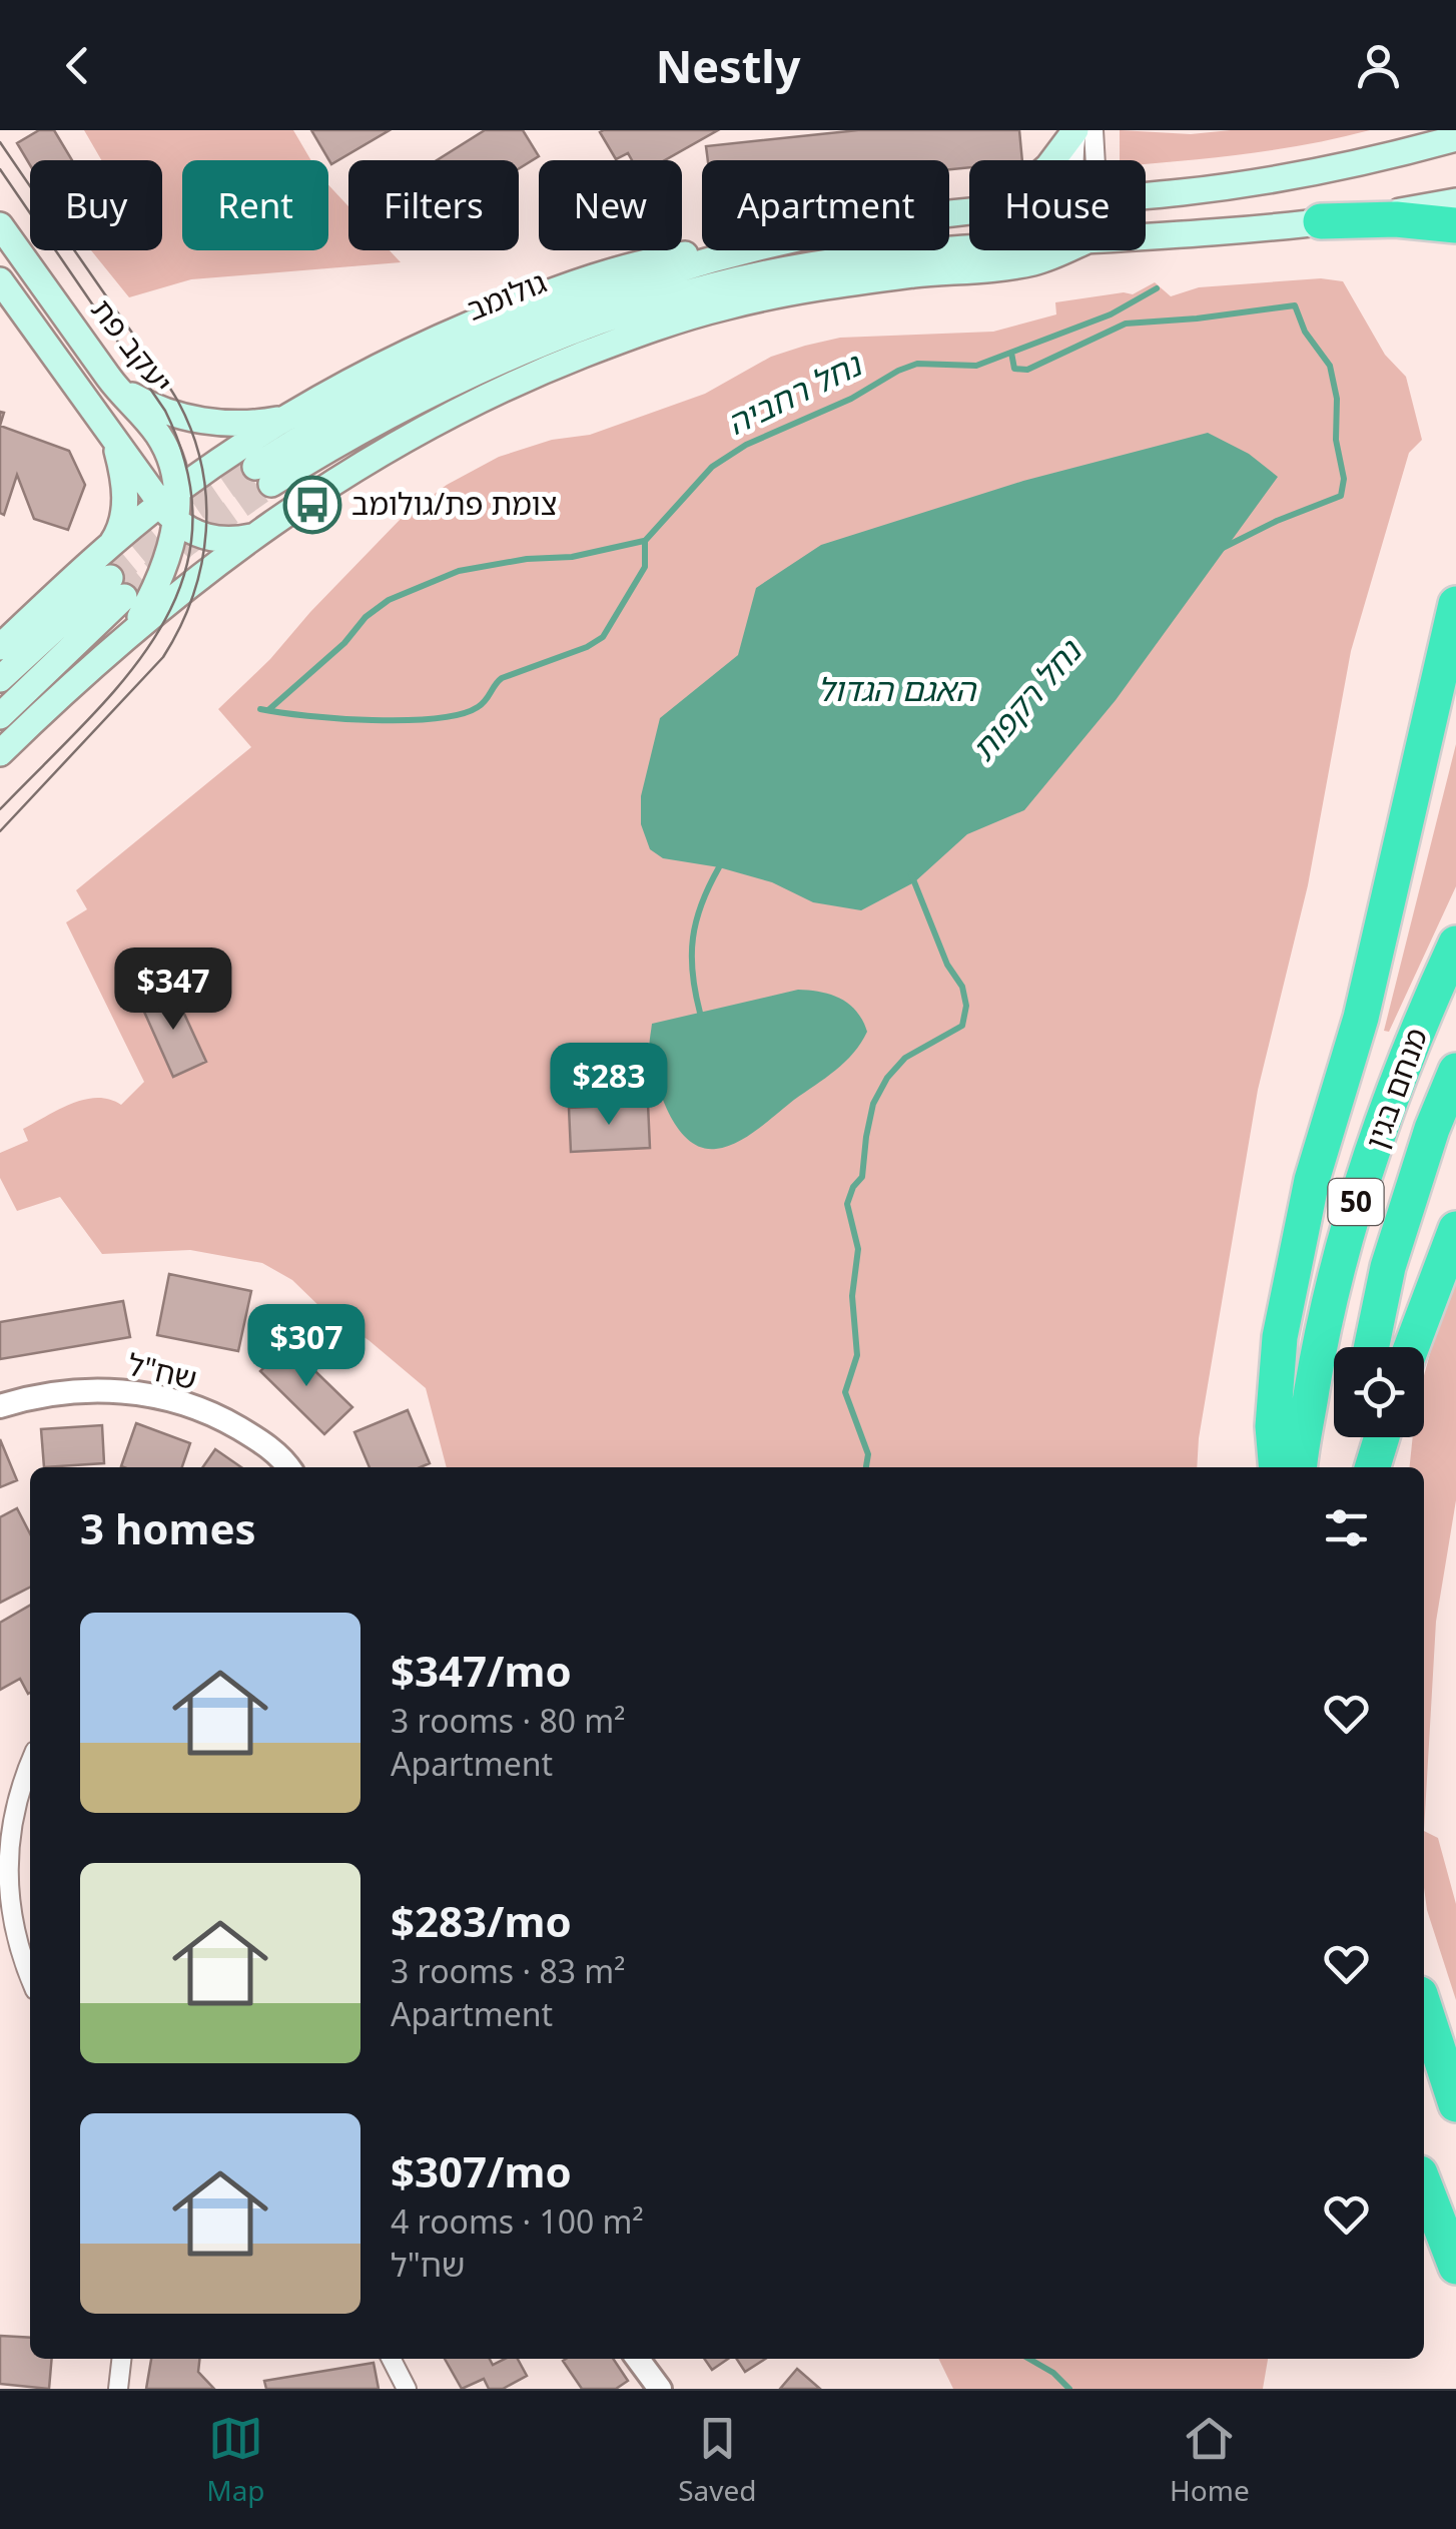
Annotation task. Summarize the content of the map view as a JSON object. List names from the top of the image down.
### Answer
{
  "streets": {
    "highway": ["מנחם בגין", "50"],
    "main road": ["גולומב", "יעקב פת"],
    "street": ["שח\"ל"]
  },
  "water": ["נחל רחביה", "האגם הגדול", "נחל רקפות"],
  "places": {
    "bus stop": ["צומת פת/גולומב"]
  },
  "page": {
    "header": "Nestly",
    "chip": [
      "Buy",
      "Rent",
      "Filters",
      "New",
      "Apartment",
      "House"
    ],
    "price": ["$347", "$283", "$307"],
    "heading": "3 homes",
    "list": [
      {
        "name": "$347/mo",
        "note": "3 rooms · 80 m² · Apartment"
      },
      {
        "name": "$283/mo",
        "note": "3 rooms · 83 m² · Apartment"
      },
      {
        "name": "$307/mo",
        "note": "4 rooms · 100 m² · שח\"ל"
      }
    ],
    "tabs": ["Map", "Saved", "Home"]
  }
}
